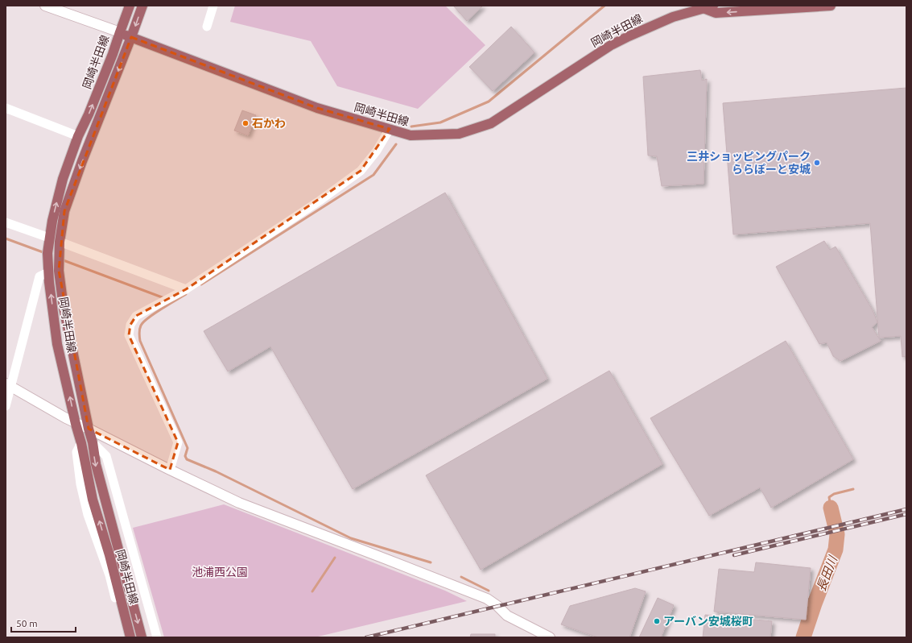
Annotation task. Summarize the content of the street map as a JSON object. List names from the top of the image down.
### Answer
{
  "streets": {
    "main road": ["岡崎半田線"]
  },
  "water": ["長田川"],
  "parks": ["池浦西公園"],
  "places": ["石かわ", "三井ショッピングパーク ららぽーと安城", "アーバン安城桜町"],
  "scale_bar": "50 m"
}
